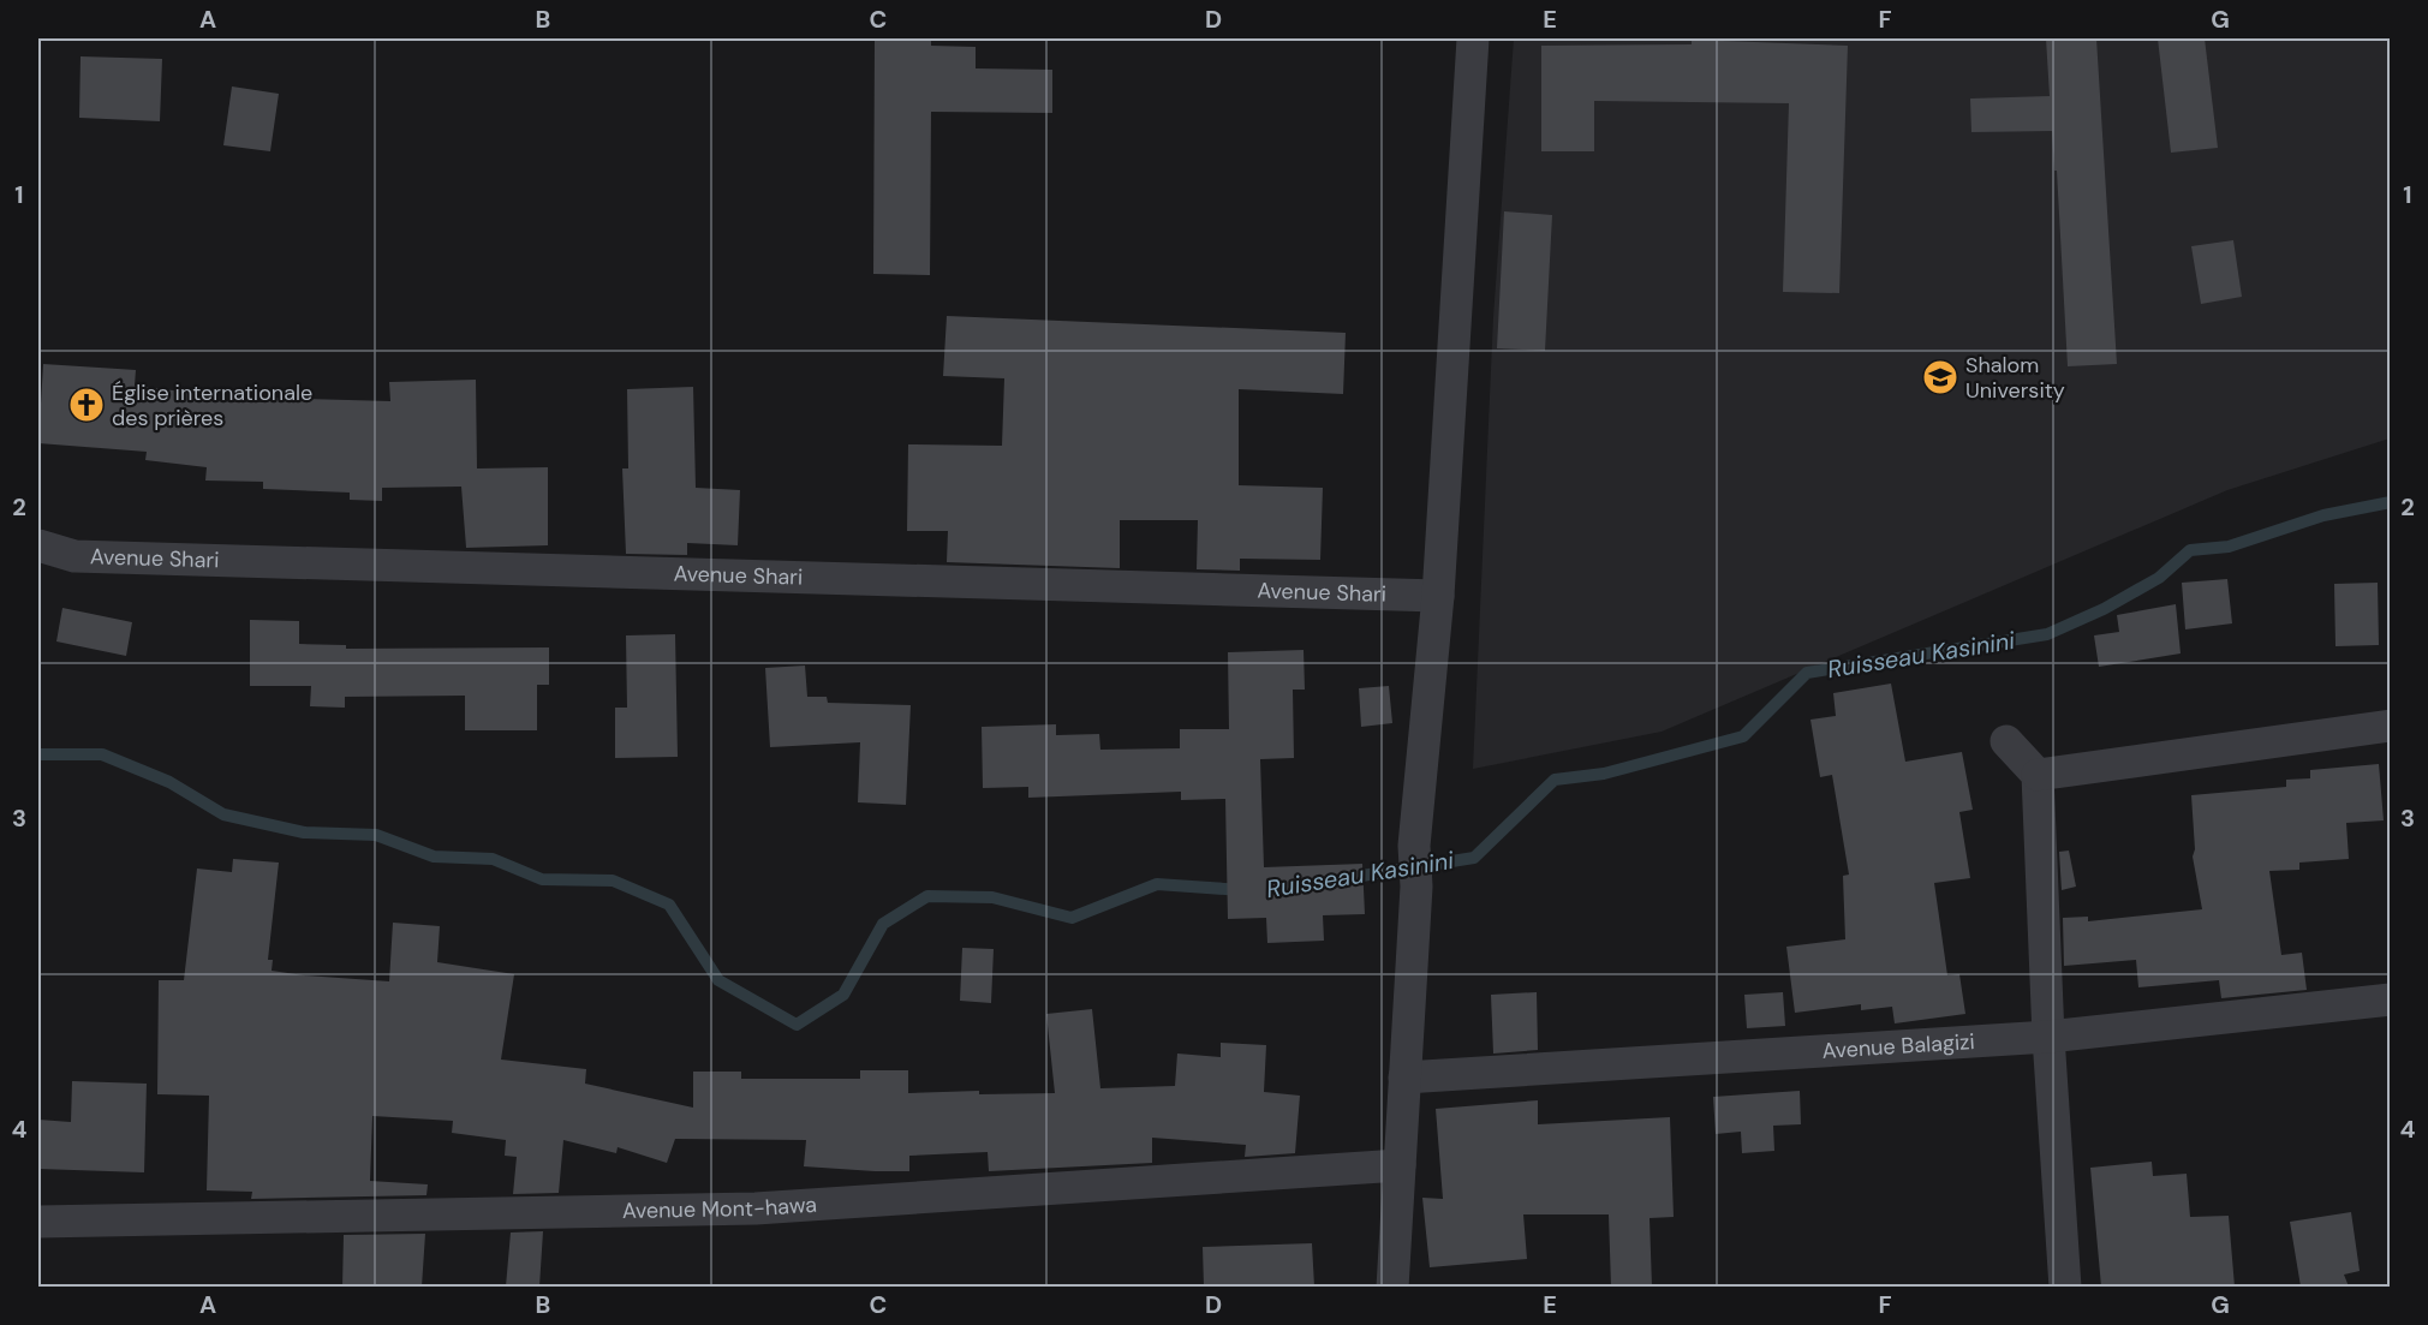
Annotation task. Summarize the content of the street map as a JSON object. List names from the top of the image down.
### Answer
{
  "streets": {
    "street": ["Avenue Shari", "Avenue Balagizi", "Avenue Mont-hawa"]
  },
  "water": ["Ruisseau Kasinini"],
  "places": {
    "school or university": ["Shalom University"],
    "church": ["Église internationale des prières"]
  },
  "grid": {
    "columns": [
      "A",
      "B",
      "C",
      "D",
      "E",
      "F",
      "G"
    ],
    "rows": [
      "1",
      "2",
      "3",
      "4"
    ]
  }
}
